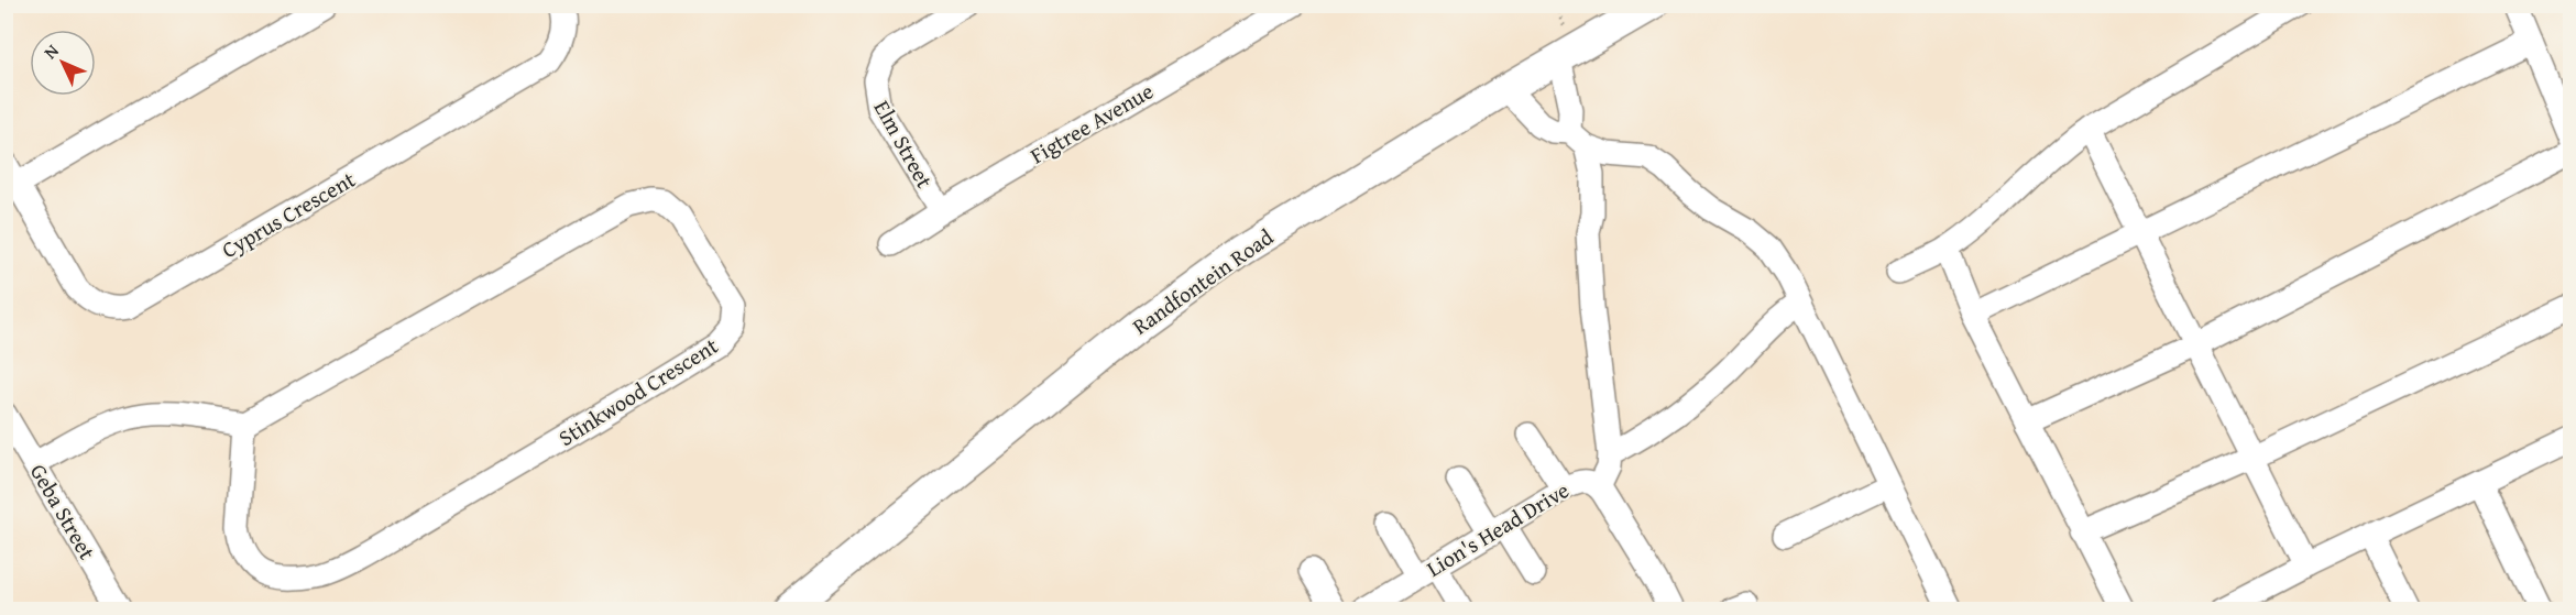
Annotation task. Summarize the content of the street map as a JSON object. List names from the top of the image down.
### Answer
{
  "streets": {
    "main road": ["Randfontein Road"],
    "street": [
      "Figtree Avenue",
      "Elm Street",
      "Cyprus Crescent",
      "Stinkwood Crescent",
      "Geba Street",
      "Lion's Head Drive"
    ]
  },
  "crossings": [
    ["Figtree Avenue", "Elm Street"]
  ],
  "north": "top left"
}
